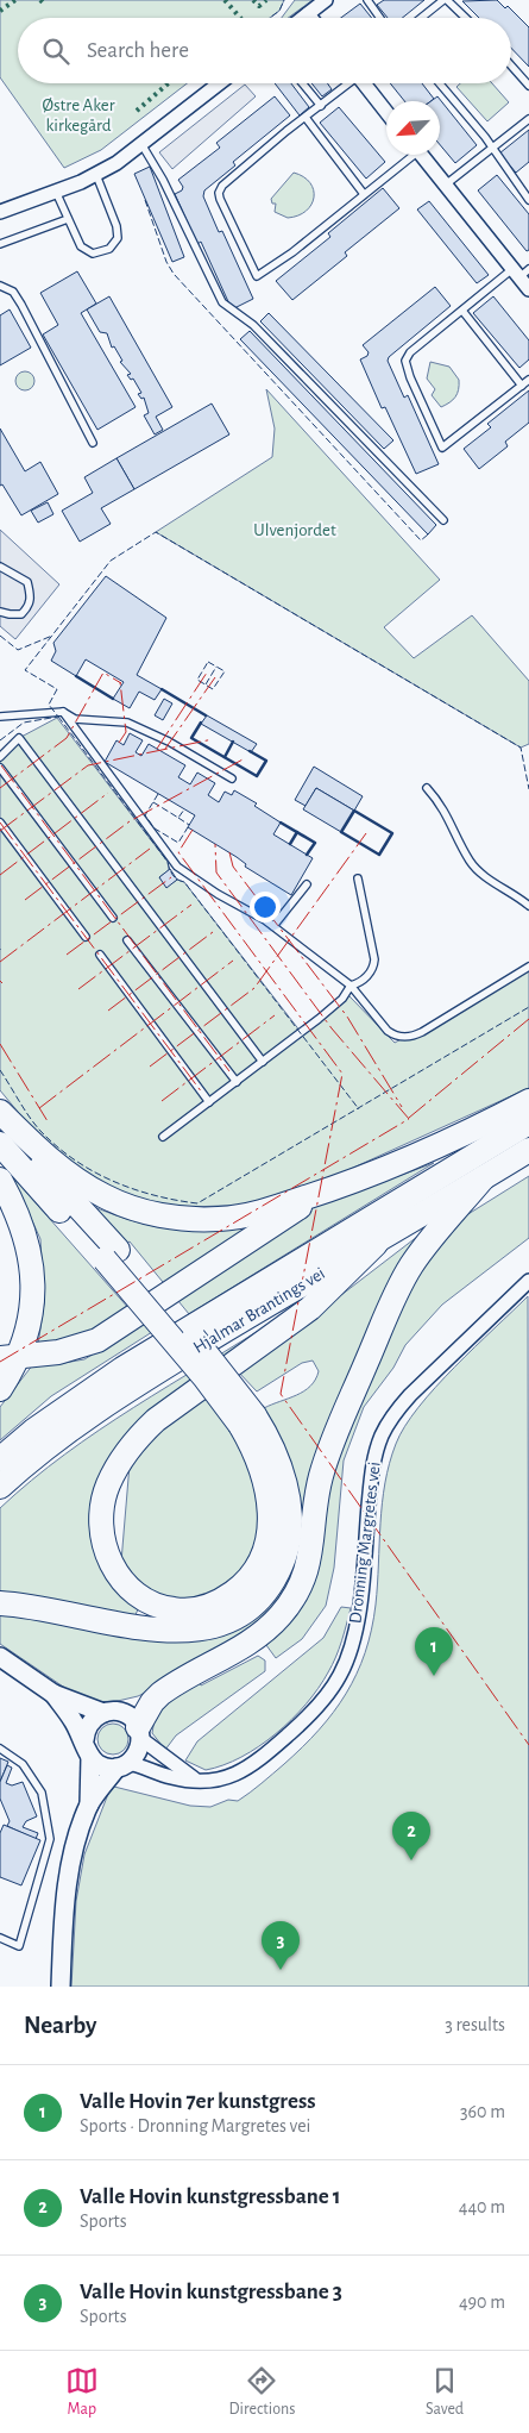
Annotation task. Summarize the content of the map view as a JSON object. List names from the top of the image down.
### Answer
{
  "streets": {
    "highway": ["Hjalmar Brantings vei"],
    "street": ["Dronning Margretes vei"]
  },
  "parks": ["Østre Aker kirkegård", "Ulvenjordet"],
  "north": "bottom left",
  "page": {
    "search": "Search here",
    "pins": ["1", "2", "3"],
    "heading": ["Nearby", "3 results"],
    "list": [
      {
        "mark": "1",
        "name": "Valle Hovin 7er kunstgress",
        "note": "Sports · Dronning Margretes vei",
        "value": "360 m"
      },
      {
        "mark": "2",
        "name": "Valle Hovin kunstgressbane 1",
        "note": "Sports",
        "value": "440 m"
      },
      {
        "mark": "3",
        "name": "Valle Hovin kunstgressbane 3",
        "note": "Sports",
        "value": "490 m"
      }
    ],
    "nav": ["Map", "Directions", "Saved"]
  }
}
